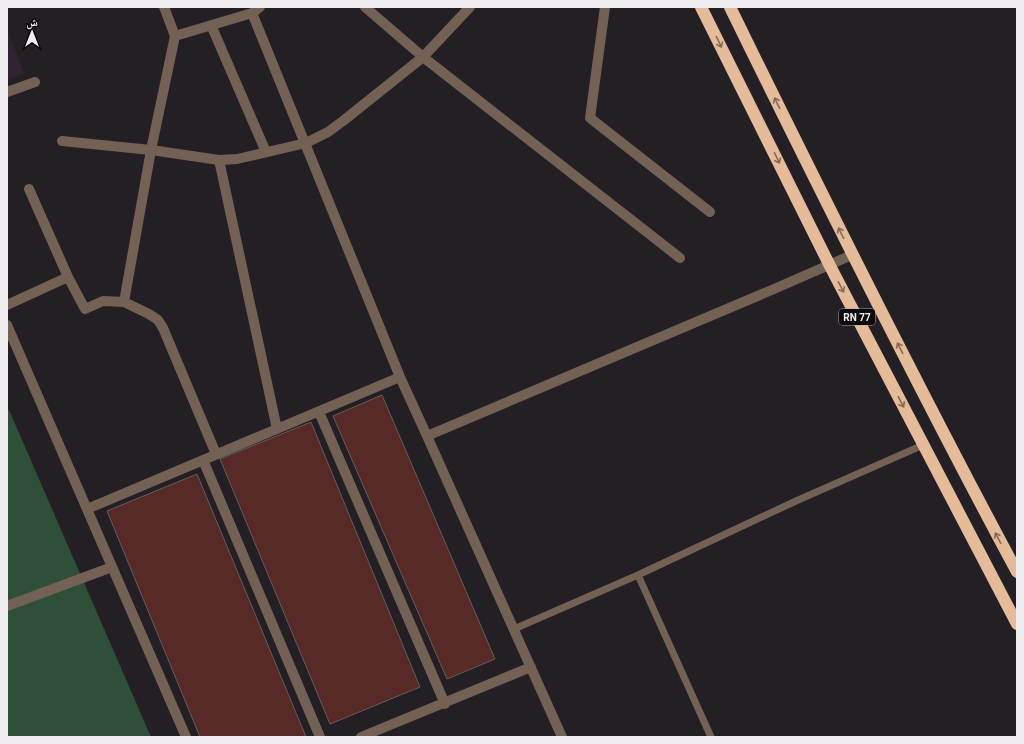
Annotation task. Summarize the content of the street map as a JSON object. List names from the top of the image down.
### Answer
{
  "streets": {
    "highway": ["RN 77"]
  },
  "north": "top"
}
